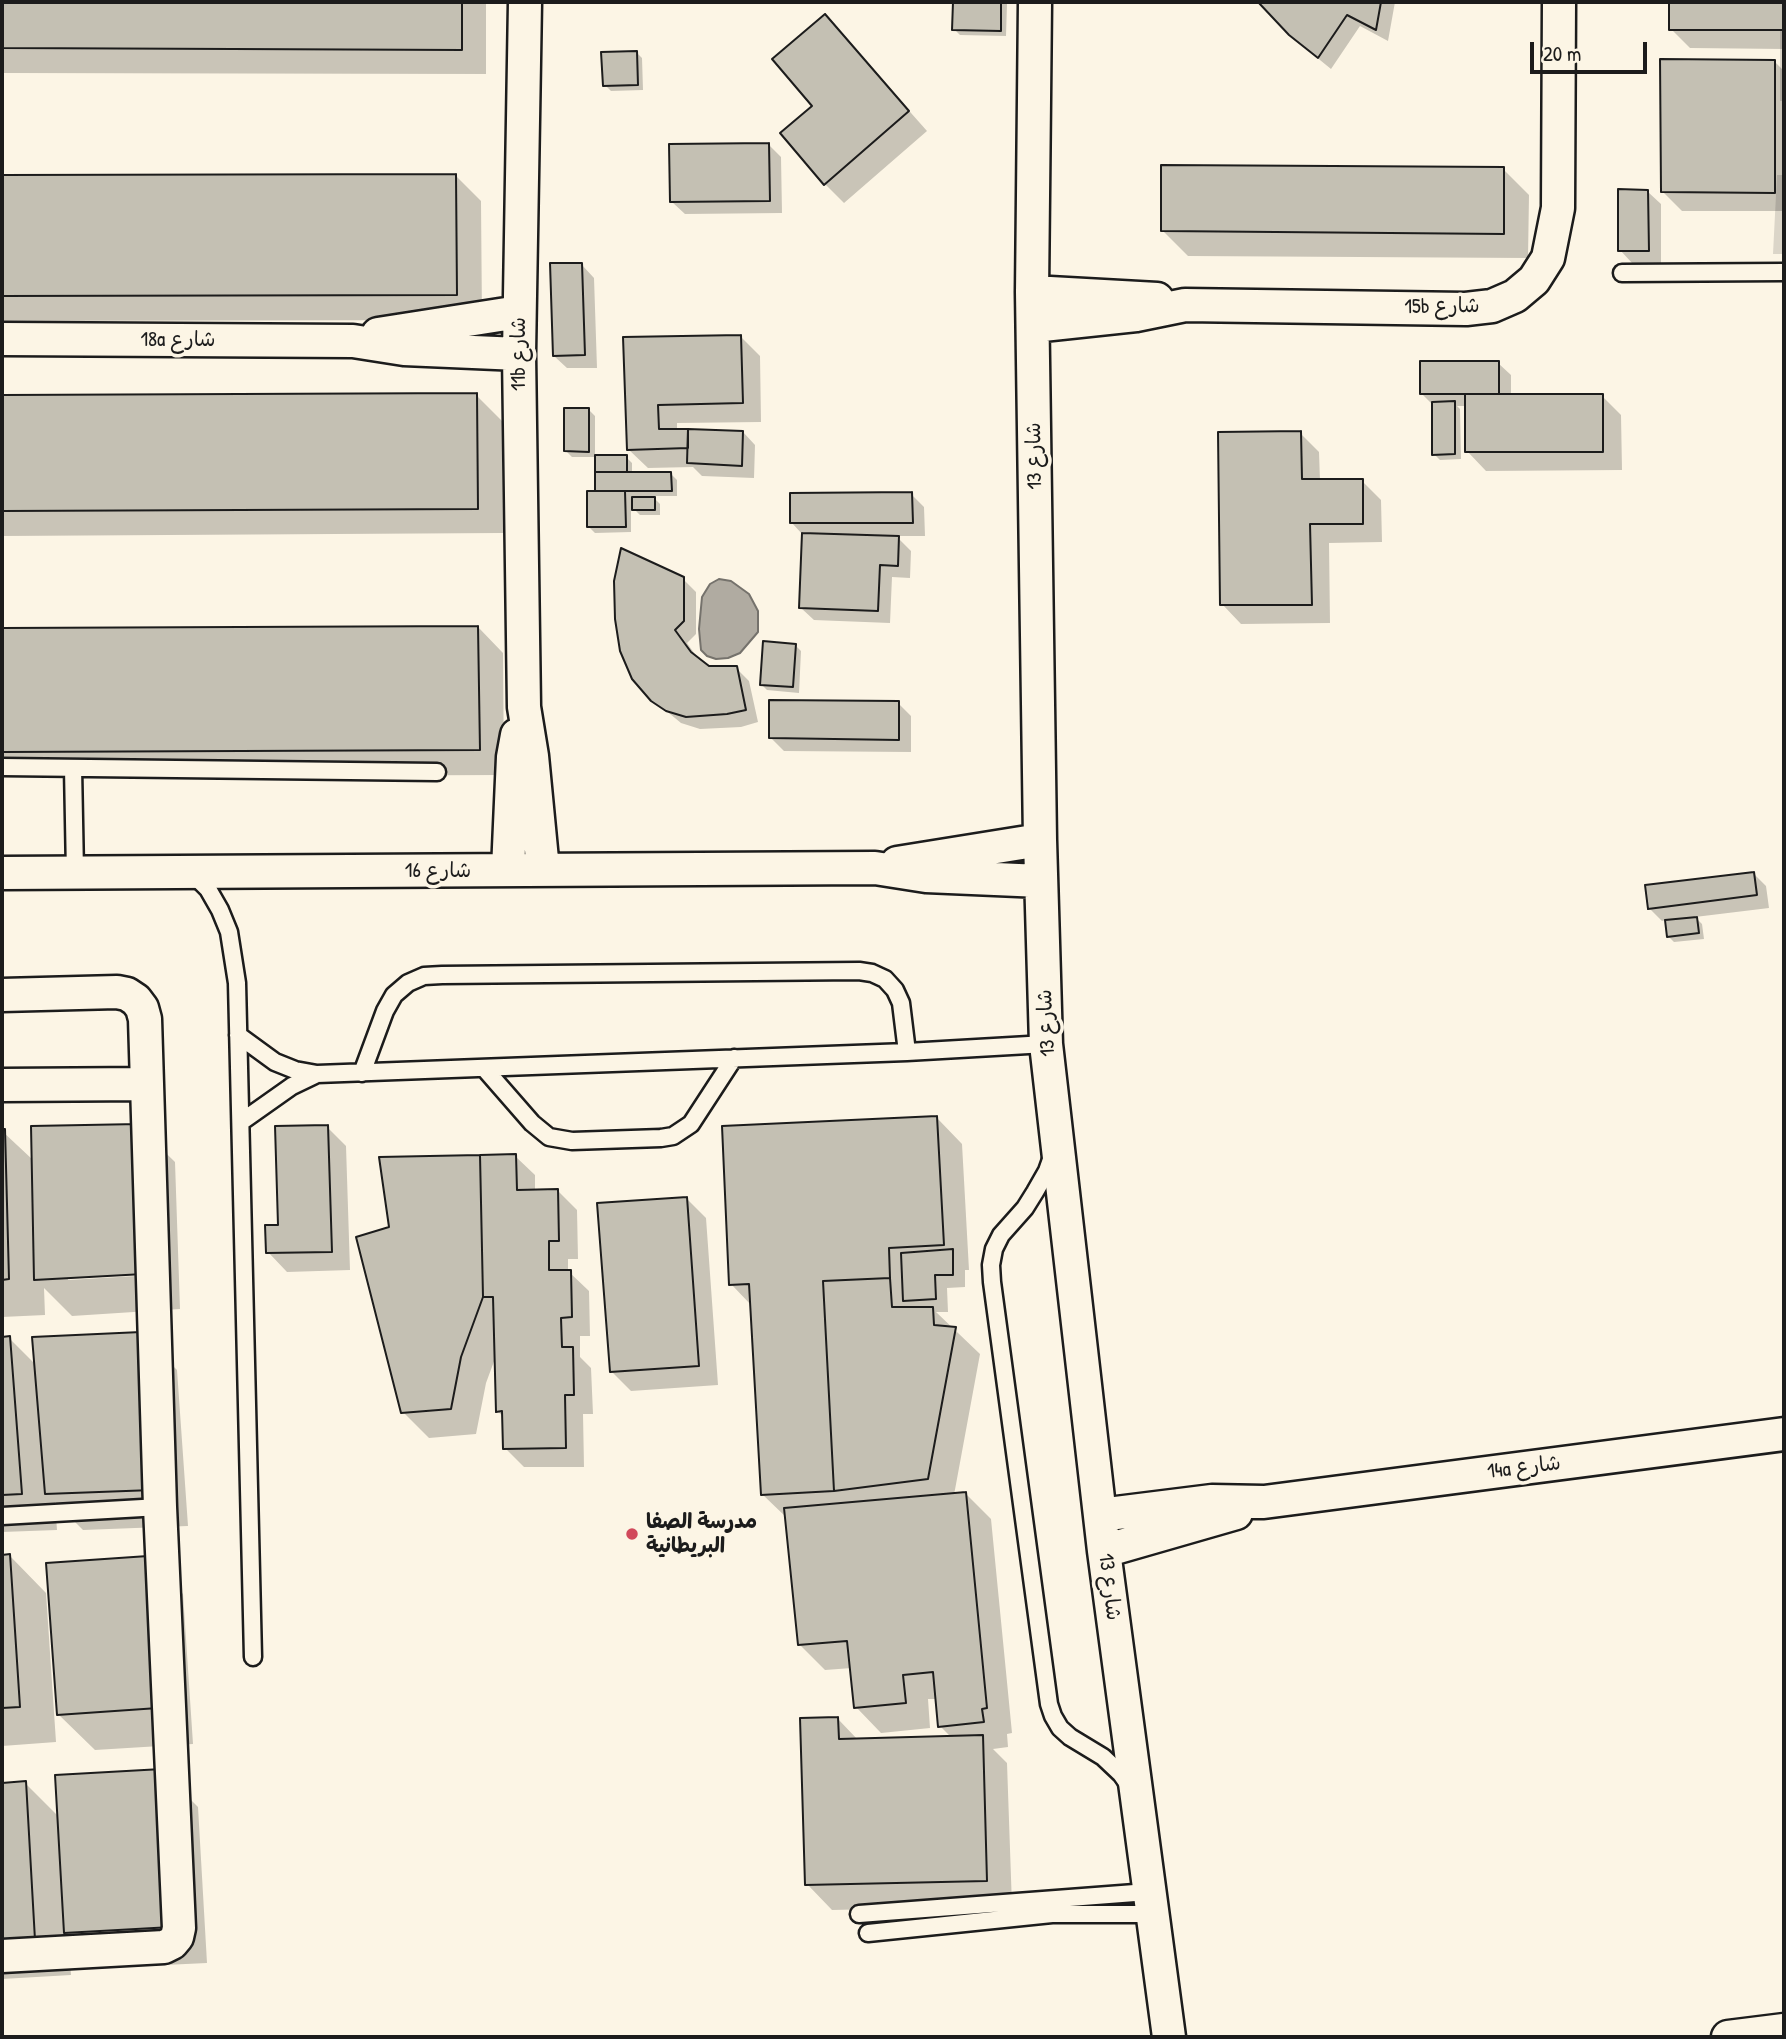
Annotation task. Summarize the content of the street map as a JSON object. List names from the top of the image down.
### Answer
{
  "streets": {
    "street": [
      "15b شارع",
      "18a شارع",
      "11b شارع",
      "شارع 13",
      "شارع 16",
      "14a شارع"
    ]
  },
  "crossings": [
    ["15b شارع", "شارع 13"],
    ["18a شارع", "11b شارع"],
    ["11b شارع", "شارع 16"],
    ["شارع 13", "شارع 16"],
    ["شارع 13", "14a شارع"]
  ],
  "places": ["مدرسة الصفا البريطانية"],
  "scale_bar": "20 m"
}
